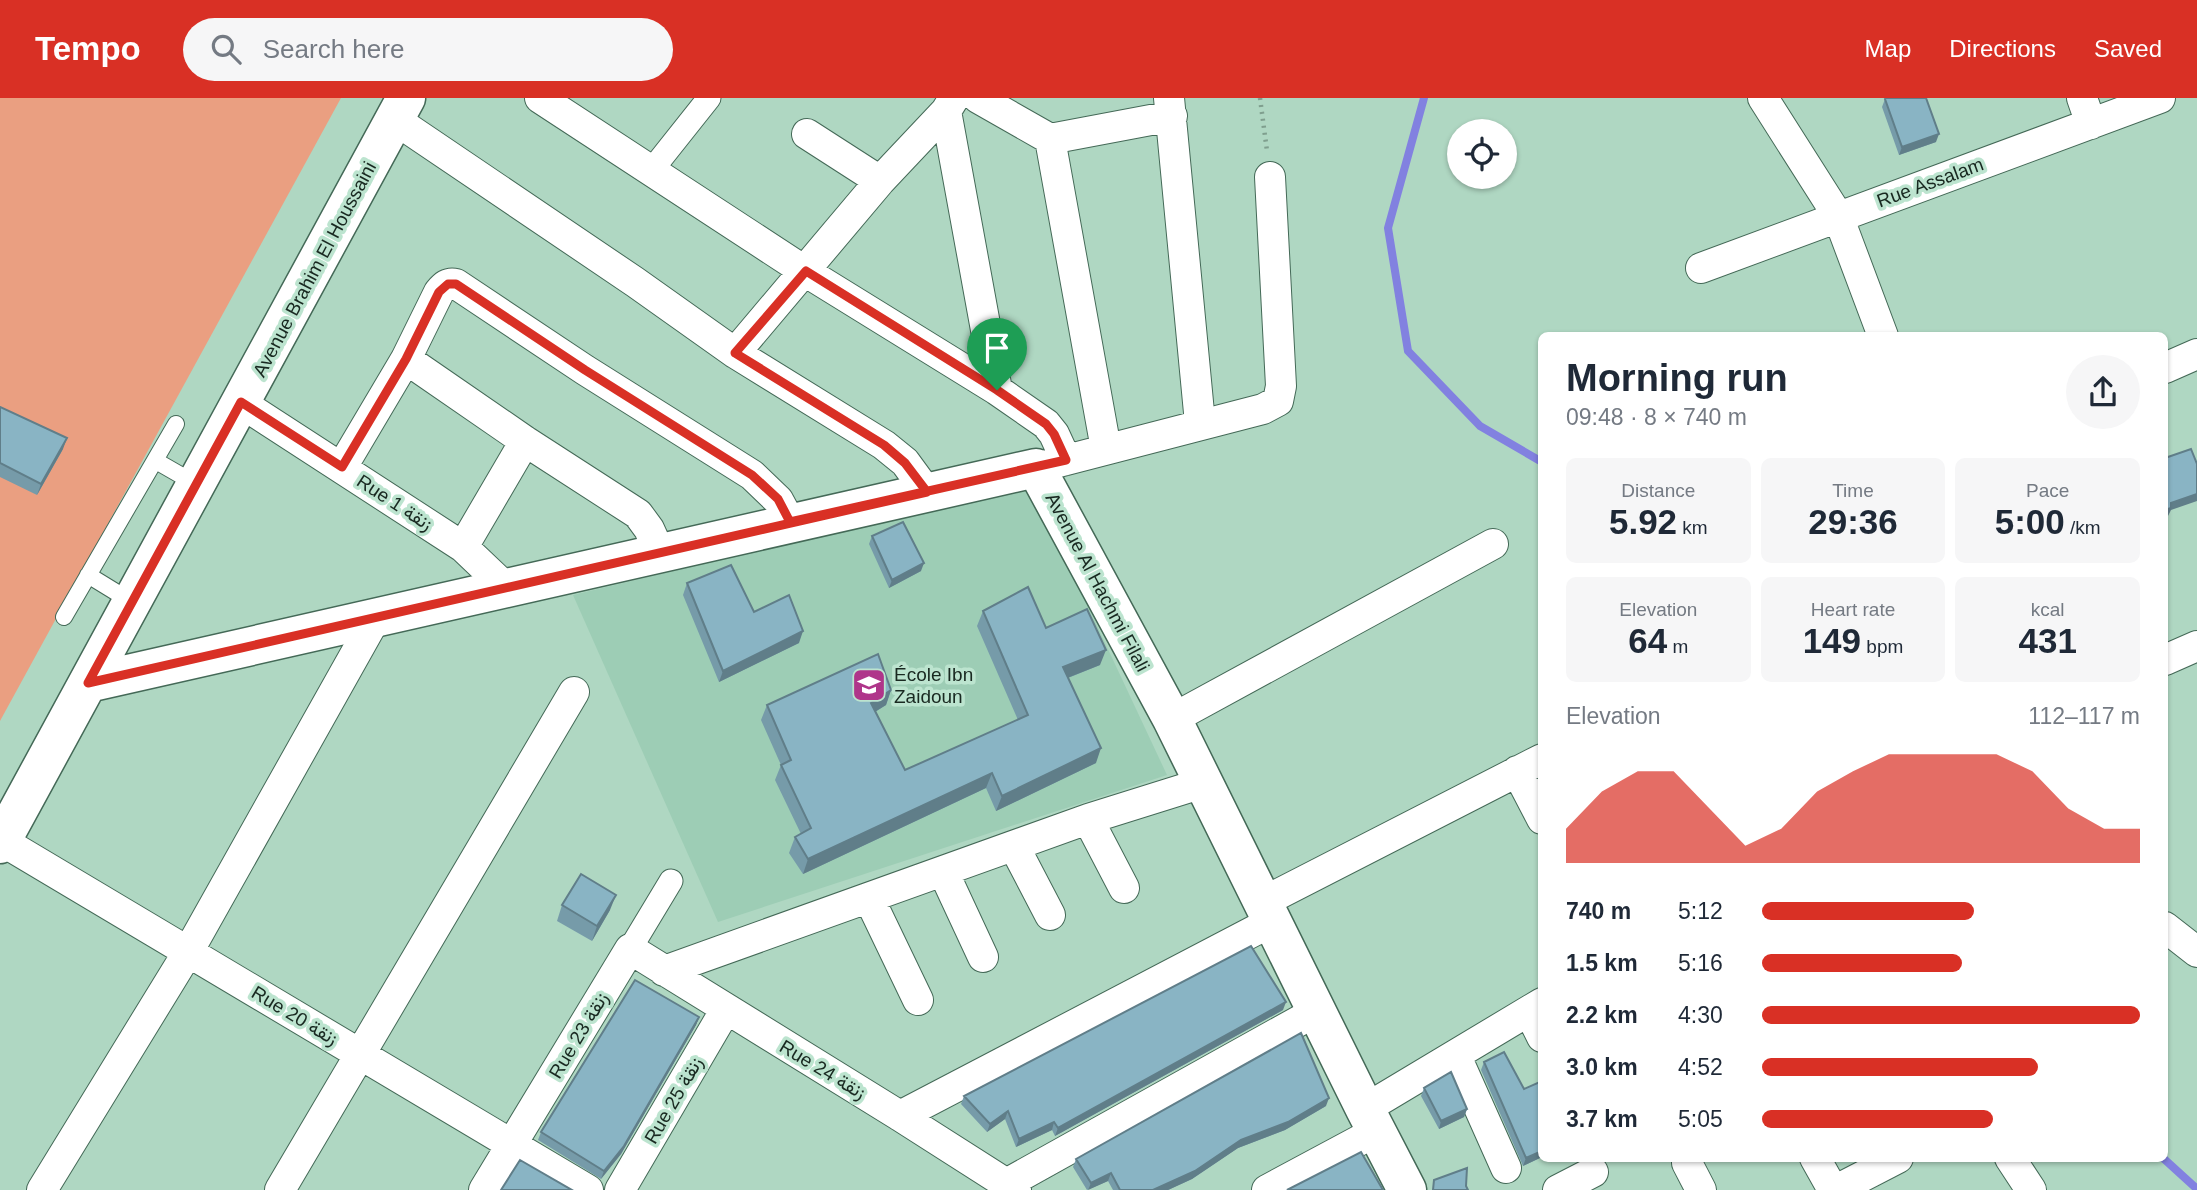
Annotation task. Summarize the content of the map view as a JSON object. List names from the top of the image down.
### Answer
{
  "streets": {
    "street": [
      "Rue Assalam",
      "Avenue Brahim El Houssaini",
      "Rue 1 زنقة",
      "Avenue Al Hachmi Filali",
      "Rue 20 زنقة",
      "Rue 23 زنقة",
      "Rue 24 زنقة",
      "Rue 25 زنقة"
    ]
  },
  "crossings": [
    ["Avenue Brahim El Houssaini", "Rue 1 زنقة"],
    ["Avenue Brahim El Houssaini", "Rue 20 زنقة"],
    ["Rue 20 زنقة", "Rue 23 زنقة"],
    ["Rue 23 زنقة", "Rue 24 زنقة"],
    ["Rue 24 زنقة", "Rue 25 زنقة"]
  ],
  "places": {
    "school or university": ["École Ibn Zaidoun"]
  },
  "page": {
    "header": "Tempo",
    "search": "Search here",
    "nav": ["Map", "Directions", "Saved"],
    "heading": ["Morning run", "09:48 · 8 × 740 m"],
    "stats": [
      ["Distance", "5.92 km"],
      ["Time", "29:36"],
      ["Pace", "5:00 /km"],
      ["Elevation", "64 m"],
      ["Heart rate", "149 bpm"],
      ["kcal", "431"]
    ],
    "chart": ["Elevation", "112–117 m"],
    "list": [
      {
        "name": "740 m",
        "note": "5:12"
      },
      {
        "name": "1.5 km",
        "note": "5:16"
      },
      {
        "name": "2.2 km",
        "note": "4:30"
      },
      {
        "name": "3.0 km",
        "note": "4:52"
      },
      {
        "name": "3.7 km",
        "note": "5:05"
      }
    ]
  }
}
